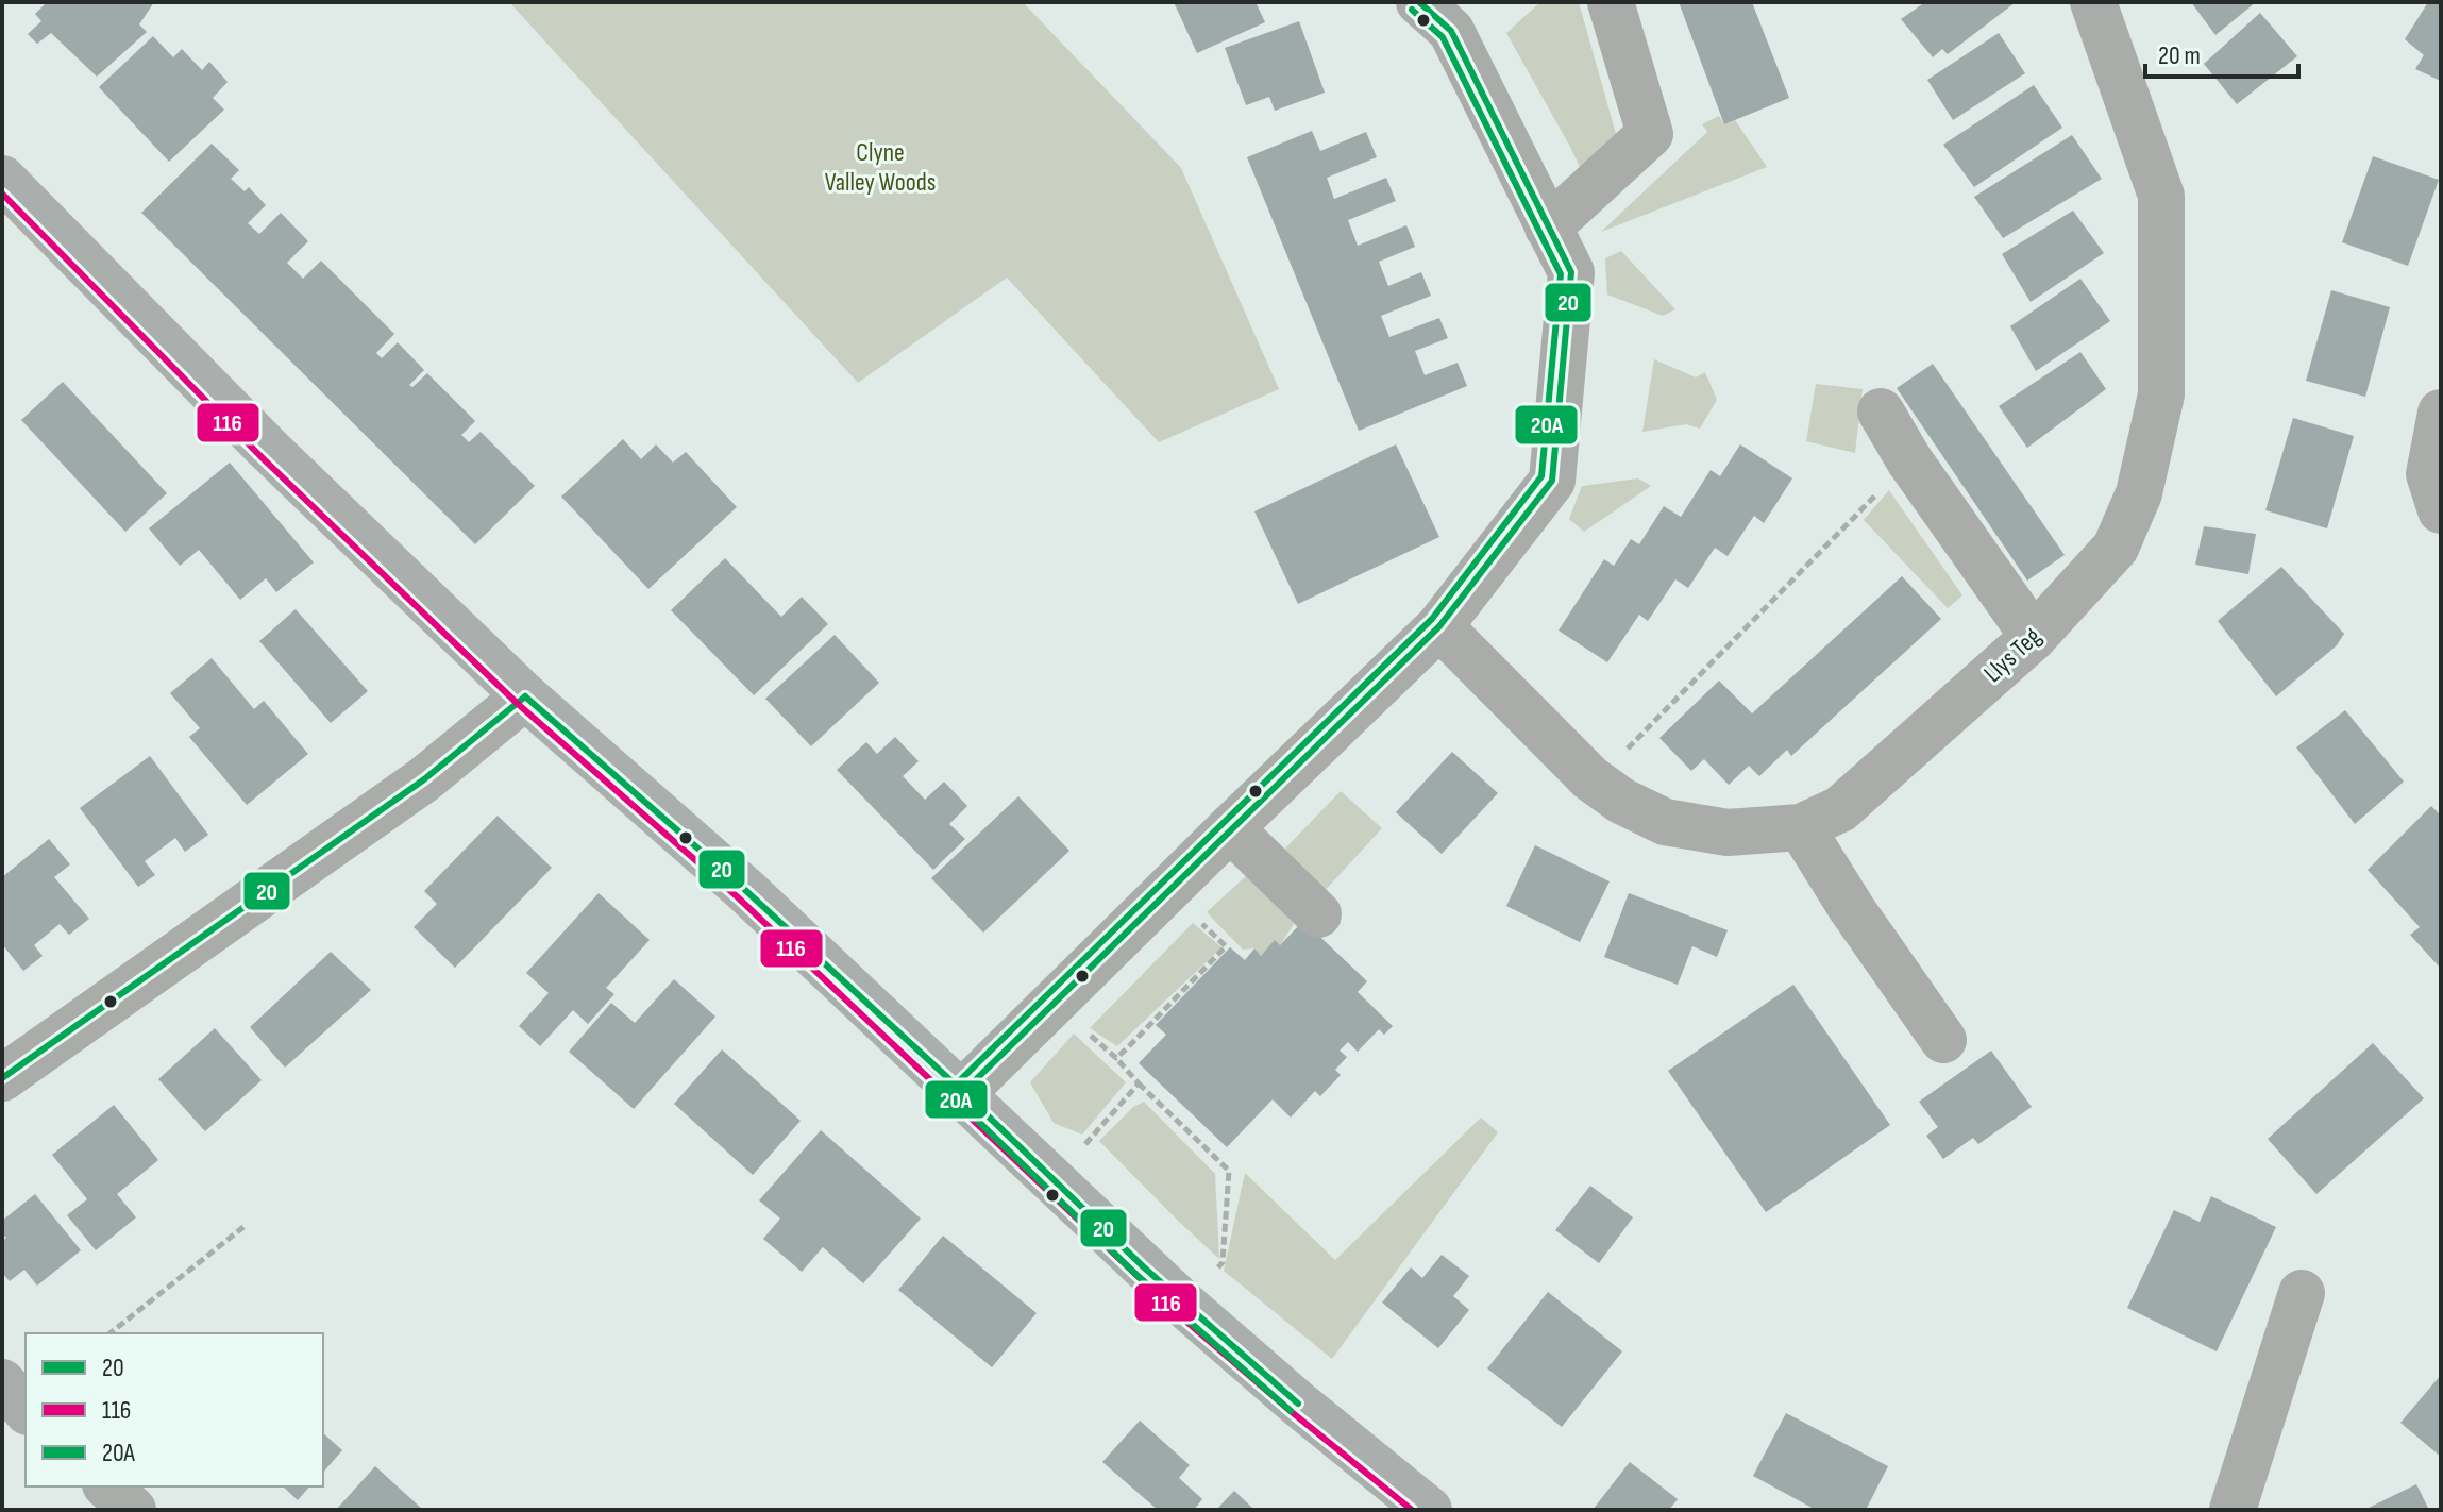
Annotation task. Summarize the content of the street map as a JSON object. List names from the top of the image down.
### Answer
{
  "streets": {
    "street": ["Llys Teg"]
  },
  "parks": ["Clyne Valley Woods"],
  "lines": ["transit line 20", "transit line 20A", "transit line 116"],
  "legend": ["20", "116", "20A"],
  "scale_bar": "20 m"
}
